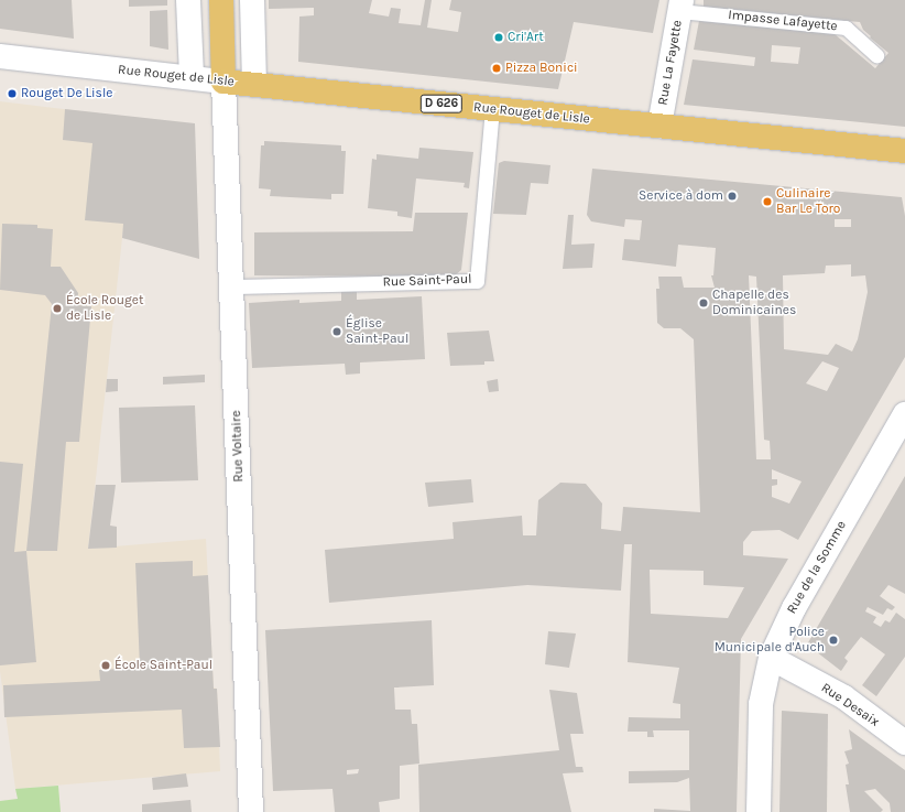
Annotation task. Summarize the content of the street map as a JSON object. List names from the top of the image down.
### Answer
{
  "streets": {
    "main road": ["Rue Rouget de Lisle", "D 626"],
    "street": [
      "Rue La Fayette",
      "Rue Voltaire",
      "Rue de la Somme",
      "Rue Desaix"
    ],
    "lane": ["Impasse Lafayette", "Rue Saint-Paul"]
  },
  "crossings": [
    ["Impasse Lafayette", "Rue La Fayette"],
    ["Rue La Fayette", "Rue Rouget de Lisle"],
    ["Rue Rouget de Lisle", "Rue Saint-Paul"],
    ["Rue Rouget de Lisle", "Rue Voltaire"],
    ["Rue Saint-Paul", "Rue Voltaire"],
    ["Rue de la Somme", "Rue Desaix"]
  ],
  "places": [
    "Cri'Art",
    "Pizza Bonici",
    "Rouget De Lisle",
    "Service à dom",
    "Culinaire Bar Le Toro",
    "Chapelle des Dominicaines",
    "École Rouget de Lisle",
    "Église Saint-Paul",
    "Police Municipale d'Auch",
    "École Saint-Paul"
  ]
}
